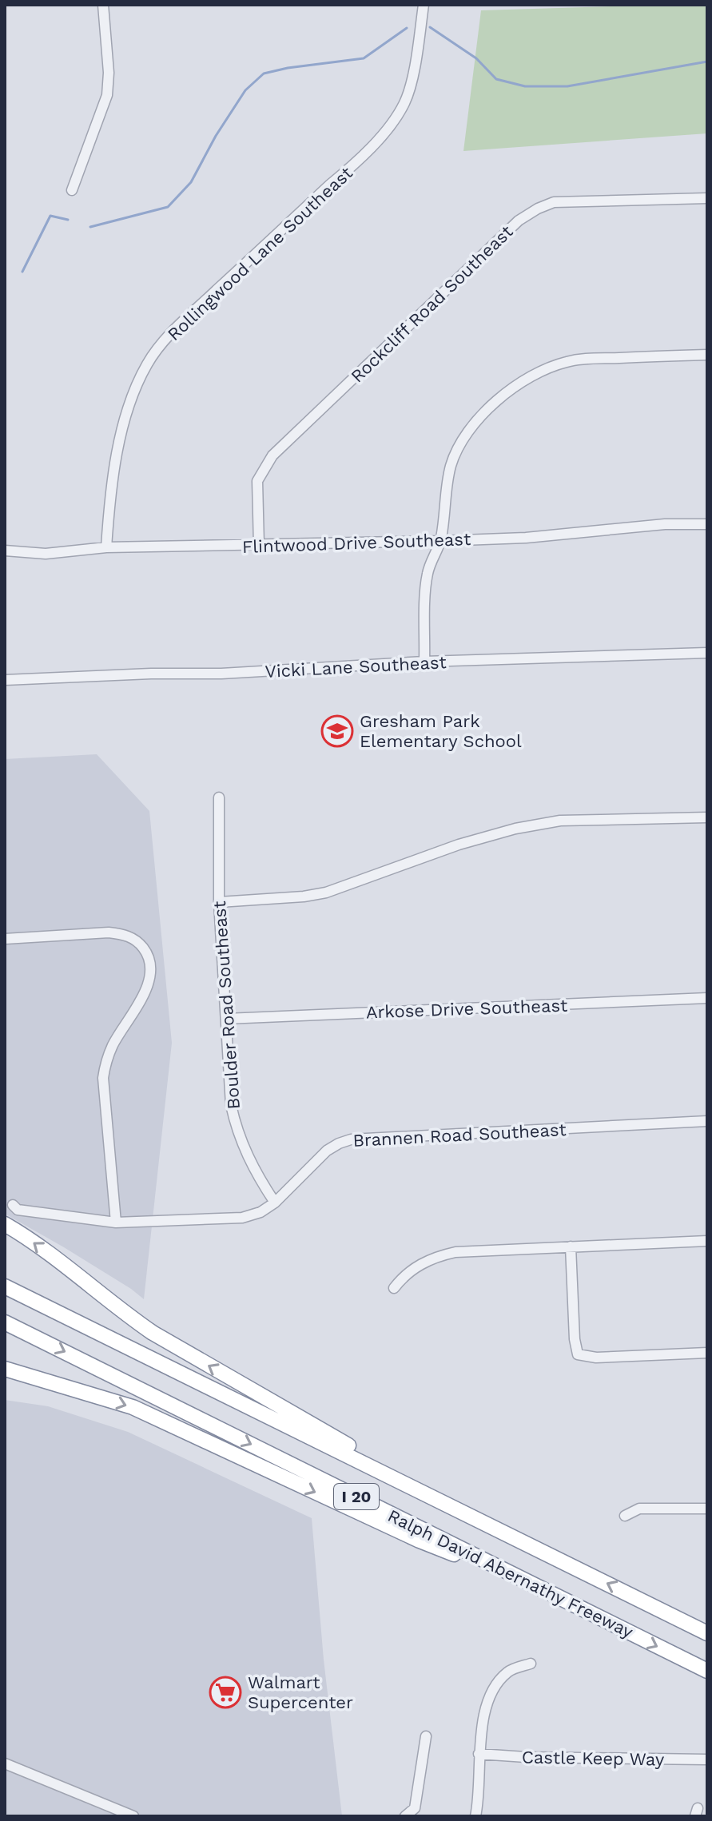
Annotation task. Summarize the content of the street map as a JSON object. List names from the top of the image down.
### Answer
{
  "streets": {
    "highway": ["I 20", "Ralph David Abernathy Freeway"],
    "street": [
      "Rollingwood Lane Southeast",
      "Rockcliff Road Southeast",
      "Flintwood Drive Southeast",
      "Vicki Lane Southeast",
      "Boulder Road Southeast",
      "Arkose Drive Southeast",
      "Brannen Road Southeast",
      "Castle Keep Way"
    ]
  },
  "crossings": [
    ["Rollingwood Lane Southeast", "Flintwood Drive Southeast"],
    ["Rockcliff Road Southeast", "Flintwood Drive Southeast"],
    ["Boulder Road Southeast", "Arkose Drive Southeast"],
    ["Boulder Road Southeast", "Brannen Road Southeast"]
  ],
  "places": {
    "school or university": ["Gresham Park Elementary School"],
    "supermarket": ["Walmart Supercenter"]
  }
}
